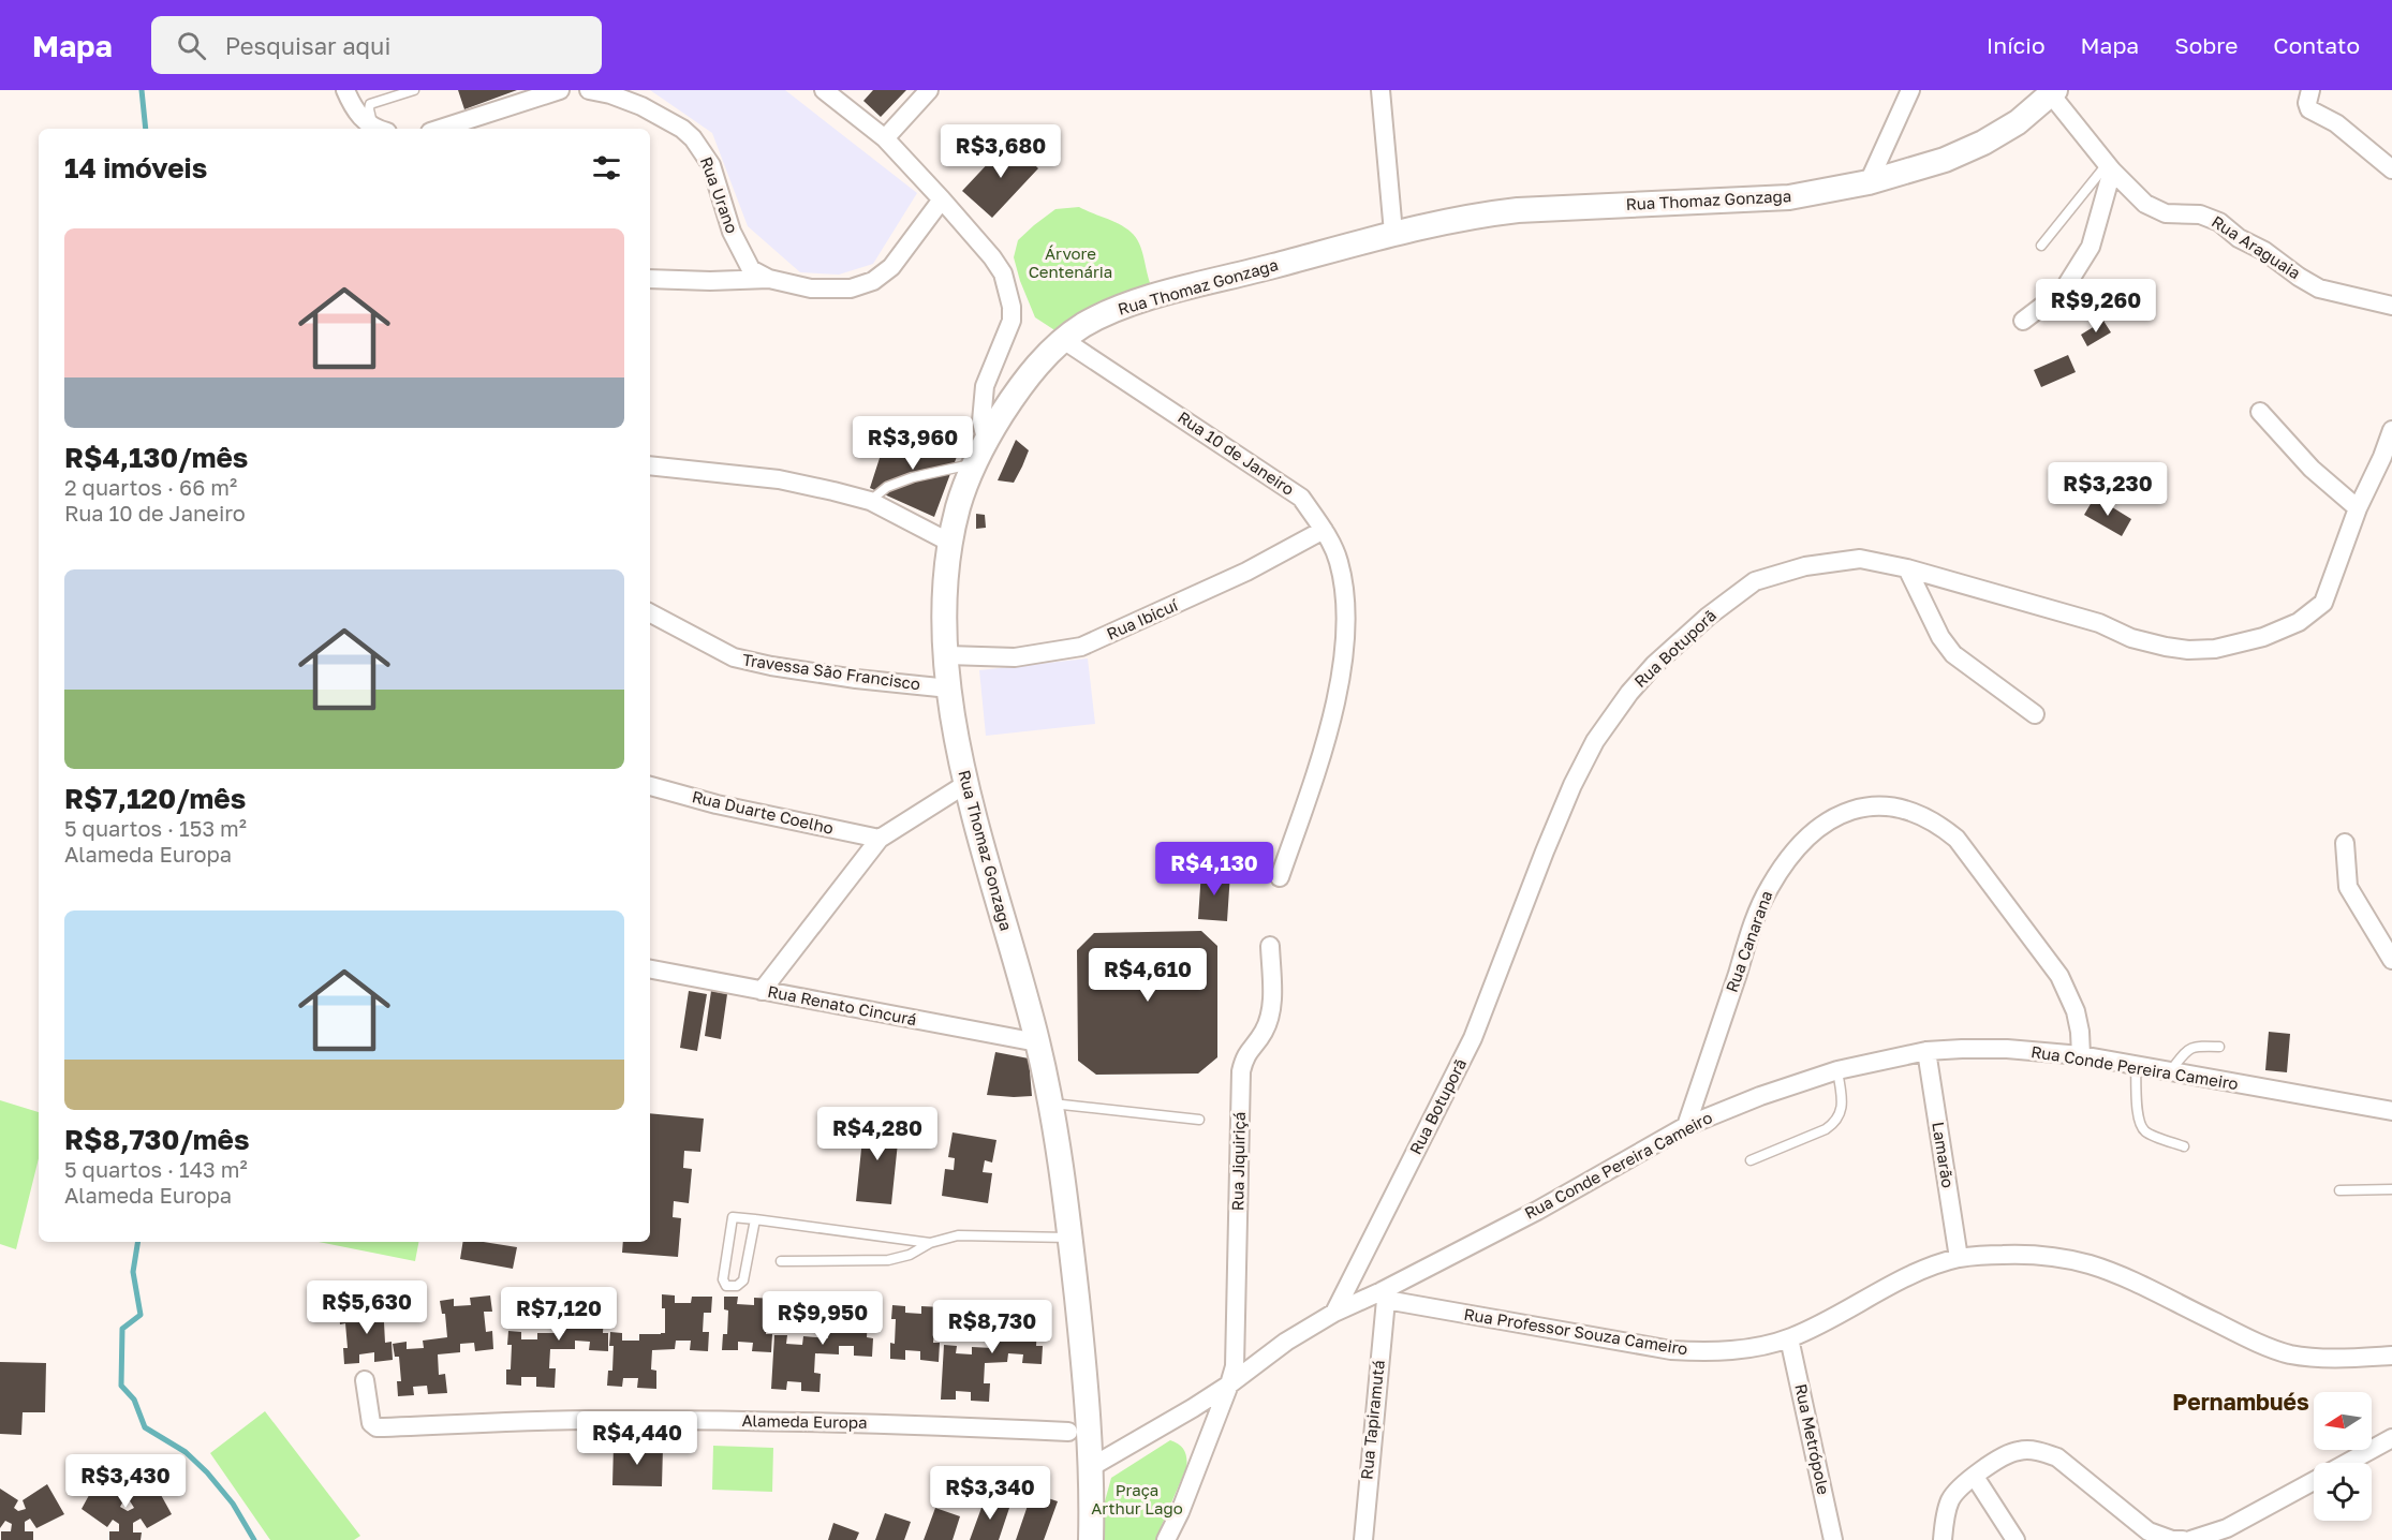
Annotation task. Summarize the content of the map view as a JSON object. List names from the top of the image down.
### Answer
{
  "streets": {
    "main road": ["Rua Thomaz Gonzaga"],
    "street": [
      "Rua Urano",
      "Rua Araguaia",
      "Rua 10 de Janeiro",
      "Rua Ibicuí",
      "Rua Botuporã",
      "Travessa São Francisco",
      "Rua Duarte Coelho",
      "Rua Canarana",
      "Rua Renato Cincurá",
      "Rua Conde Pereira Cameiro",
      "Lamarão",
      "Rua Jiquiriçá",
      "Rua Professor Souza Cameiro",
      "Rua Tapiramutá",
      "Alameda Europa",
      "Rua Metrópole"
    ]
  },
  "crossings": [
    ["Rua Thomaz Gonzaga", "Rua Araguaia"],
    ["Rua Thomaz Gonzaga", "Rua 10 de Janeiro"],
    ["Rua Thomaz Gonzaga", "Rua Ibicuí"],
    ["Rua Thomaz Gonzaga", "Travessa São Francisco"],
    ["Rua Thomaz Gonzaga", "Rua Renato Cincurá"],
    ["Rua Thomaz Gonzaga", "Rua Conde Pereira Cameiro"],
    ["Rua Thomaz Gonzaga", "Alameda Europa"],
    ["Rua 10 de Janeiro", "Rua Ibicuí"],
    ["Rua Botuporã", "Rua Conde Pereira Cameiro"],
    ["Rua Canarana", "Rua Conde Pereira Cameiro"],
    ["Rua Conde Pereira Cameiro", "Lamarão"],
    ["Rua Conde Pereira Cameiro", "Rua Jiquiriçá"],
    ["Rua Conde Pereira Cameiro", "Rua Professor Souza Cameiro"],
    ["Rua Conde Pereira Cameiro", "Rua Tapiramutá"],
    ["Lamarão", "Rua Professor Souza Cameiro"],
    ["Rua Professor Souza Cameiro", "Rua Tapiramutá"],
    ["Rua Professor Souza Cameiro", "Rua Metrópole"]
  ],
  "districts": ["Pernambués"],
  "parks": ["Árvore Centenária", "Praça Arthur Lago"],
  "north": "left",
  "page": {
    "header": "Mapa",
    "search": "Pesquisar aqui",
    "nav": [
      "Início",
      "Mapa",
      "Sobre",
      "Contato"
    ],
    "price": [
      "R$3,680",
      "R$9,260",
      "R$3,960",
      "R$3,230",
      "R$4,130",
      "R$4,610",
      "R$4,280",
      "R$5,630",
      "R$7,120",
      "R$9,950",
      "R$8,730",
      "R$4,440",
      "R$3,430",
      "R$3,340"
    ],
    "heading": "14 imóveis",
    "list": [
      {
        "name": "R$4,130/mês",
        "note": "2 quartos · 66 m² · Rua 10 de Janeiro"
      },
      {
        "name": "R$7,120/mês",
        "note": "5 quartos · 153 m² · Alameda Europa"
      },
      {
        "name": "R$8,730/mês",
        "note": "5 quartos · 143 m² · Alameda Europa"
      }
    ]
  }
}
